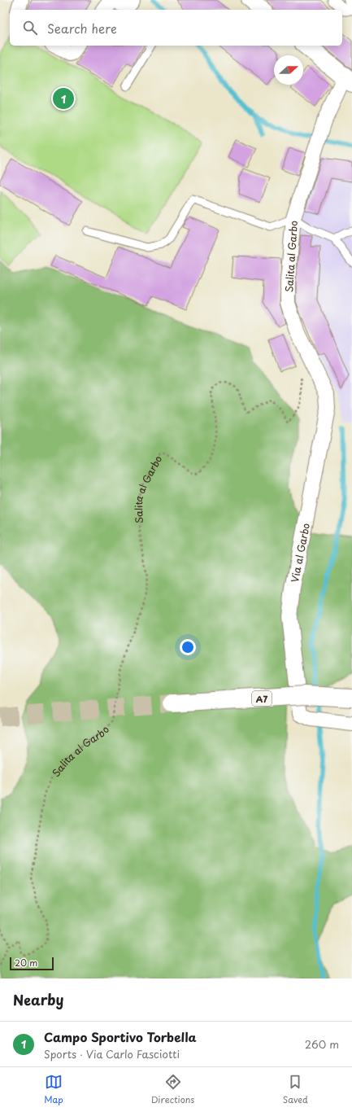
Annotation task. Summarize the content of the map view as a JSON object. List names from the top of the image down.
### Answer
{
  "streets": {
    "main road": ["A7"],
    "street": ["Salita al Garbo", "Via al Garbo"]
  },
  "crossings": [
    ["Salita al Garbo", "Via al Garbo"]
  ],
  "scale_bar": "20 m",
  "north": "right",
  "page": {
    "search": "Search here",
    "pins": "1",
    "scale": "20 m",
    "heading": "Nearby",
    "list": [
      {
        "mark": "1",
        "name": "Campo Sportivo Torbella",
        "note": "Sports · Via Carlo Fasciotti",
        "value": "260 m"
      }
    ],
    "nav": ["Map", "Directions", "Saved"]
  }
}
